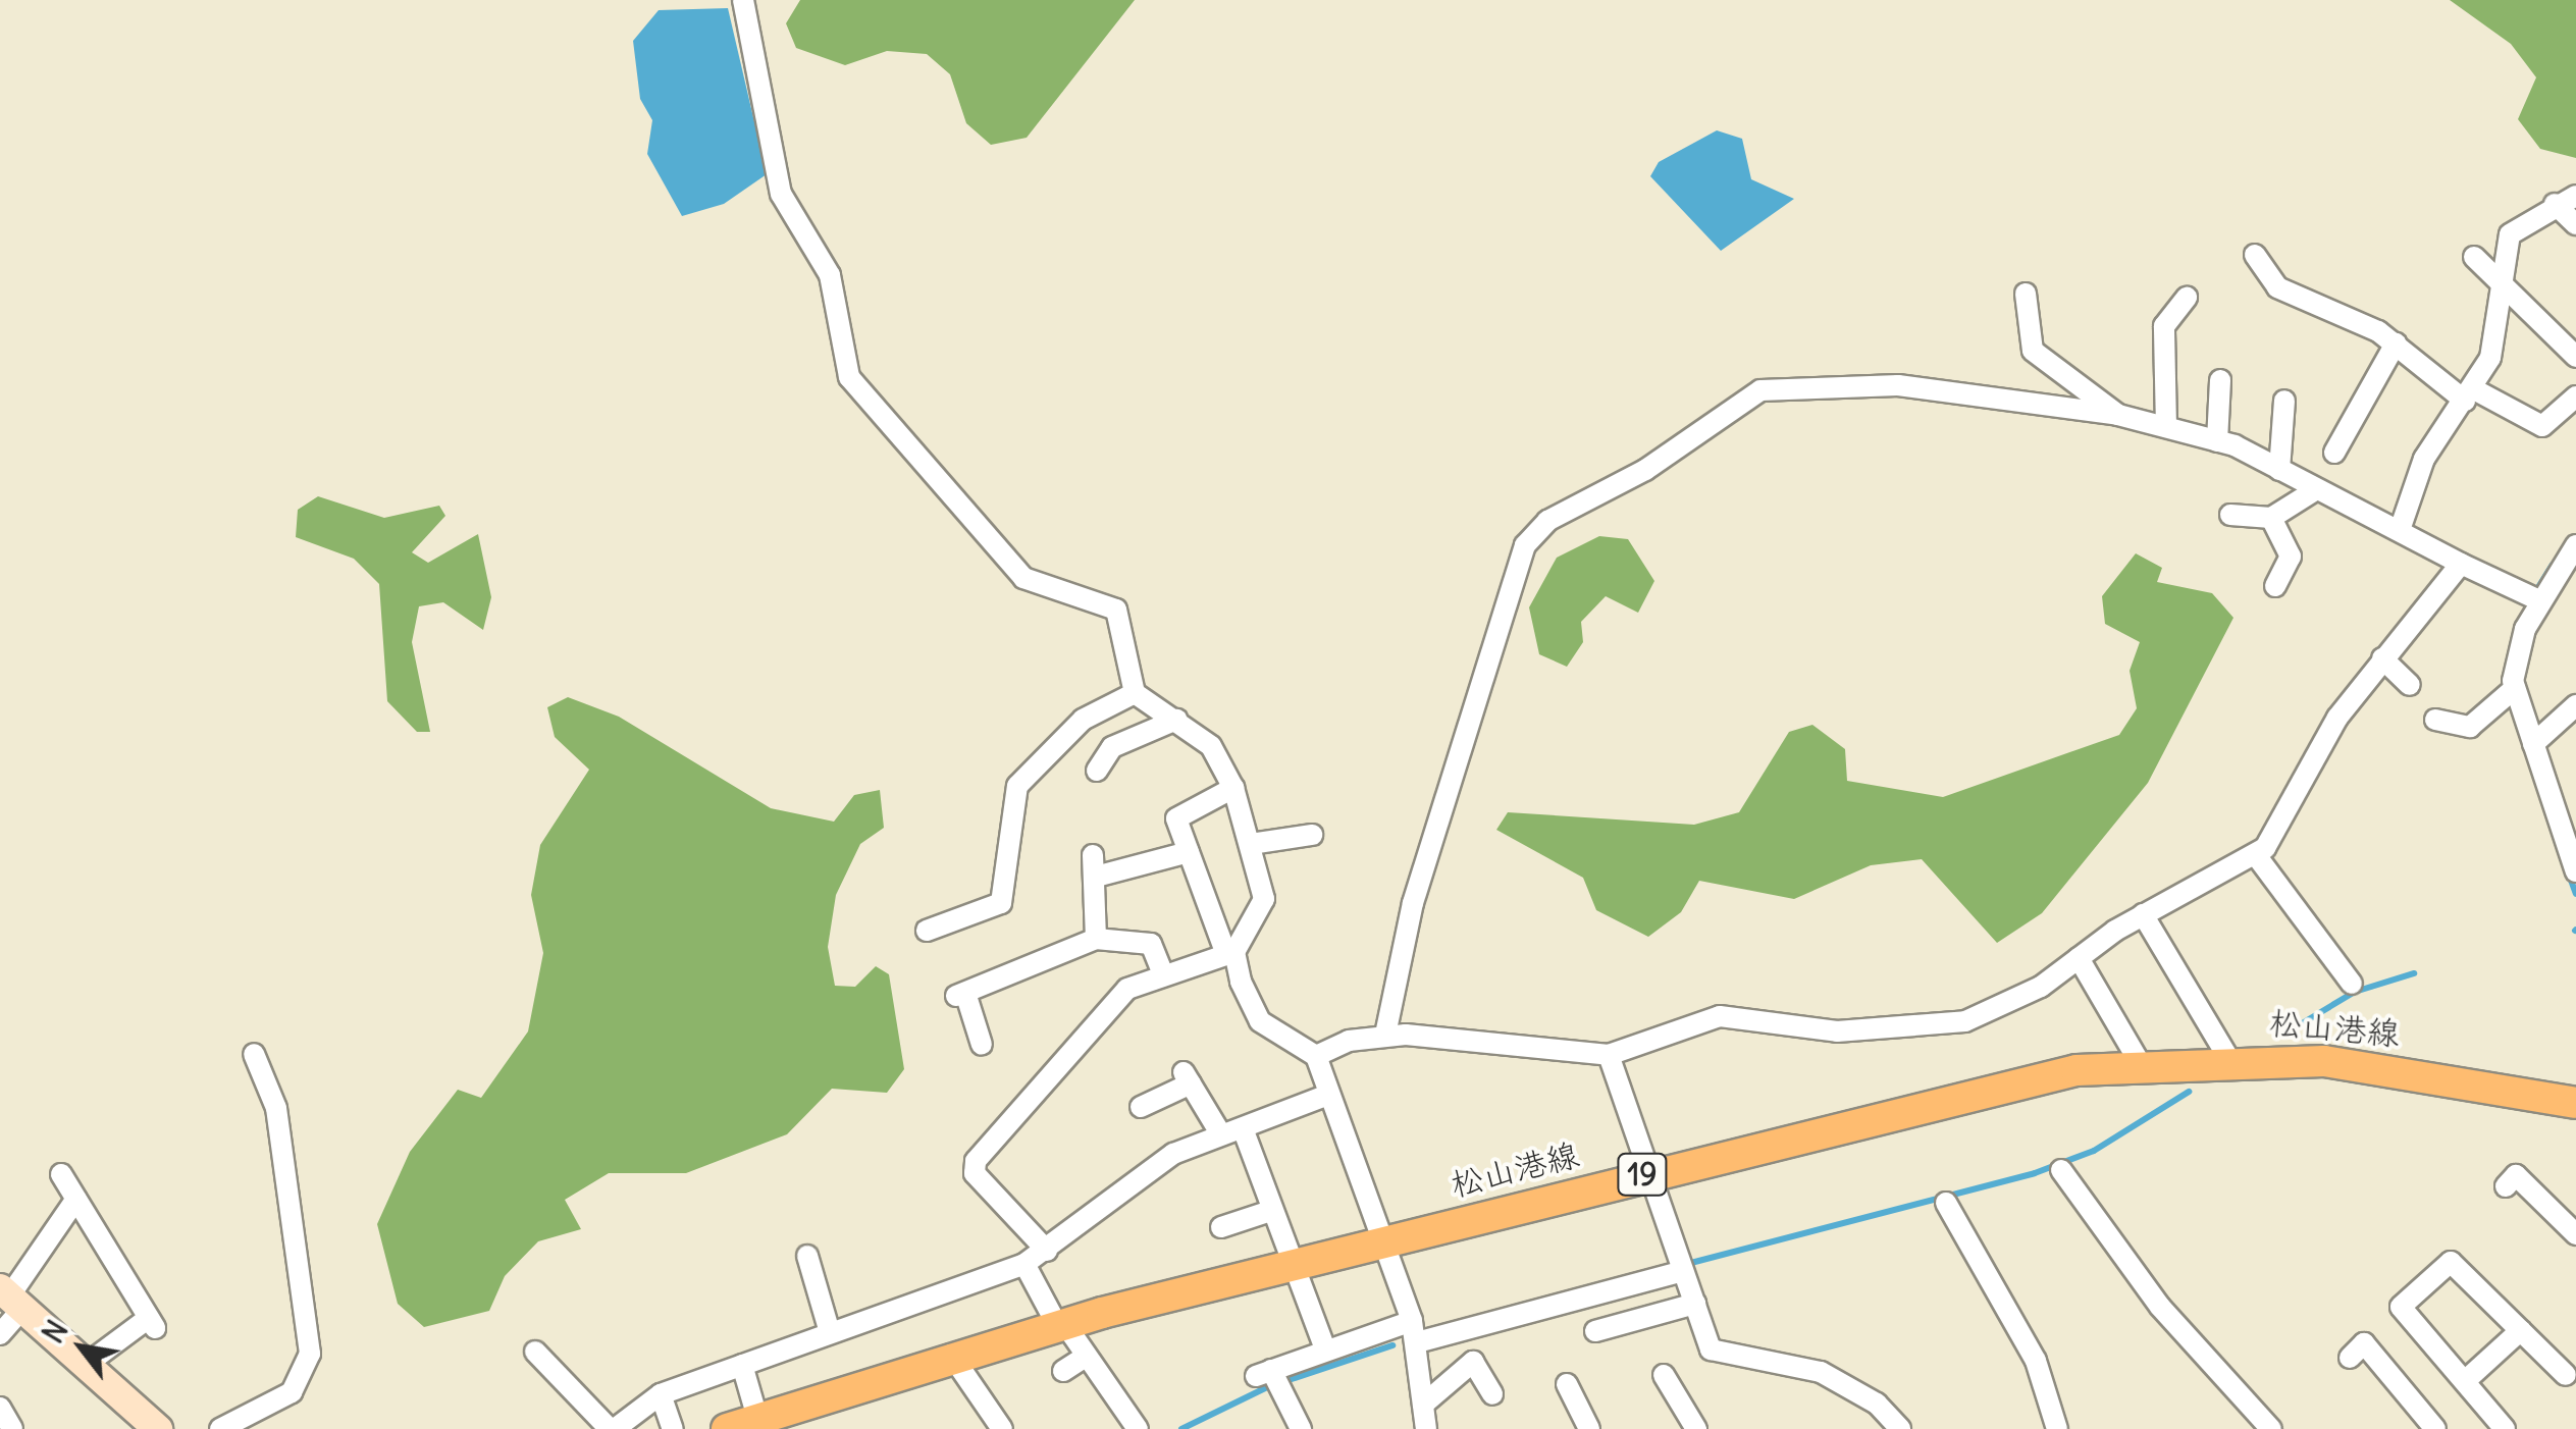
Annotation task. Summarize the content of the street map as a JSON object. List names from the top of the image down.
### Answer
{
  "streets": {
    "main road": ["松山港線", "19"]
  },
  "north": "top left"
}
